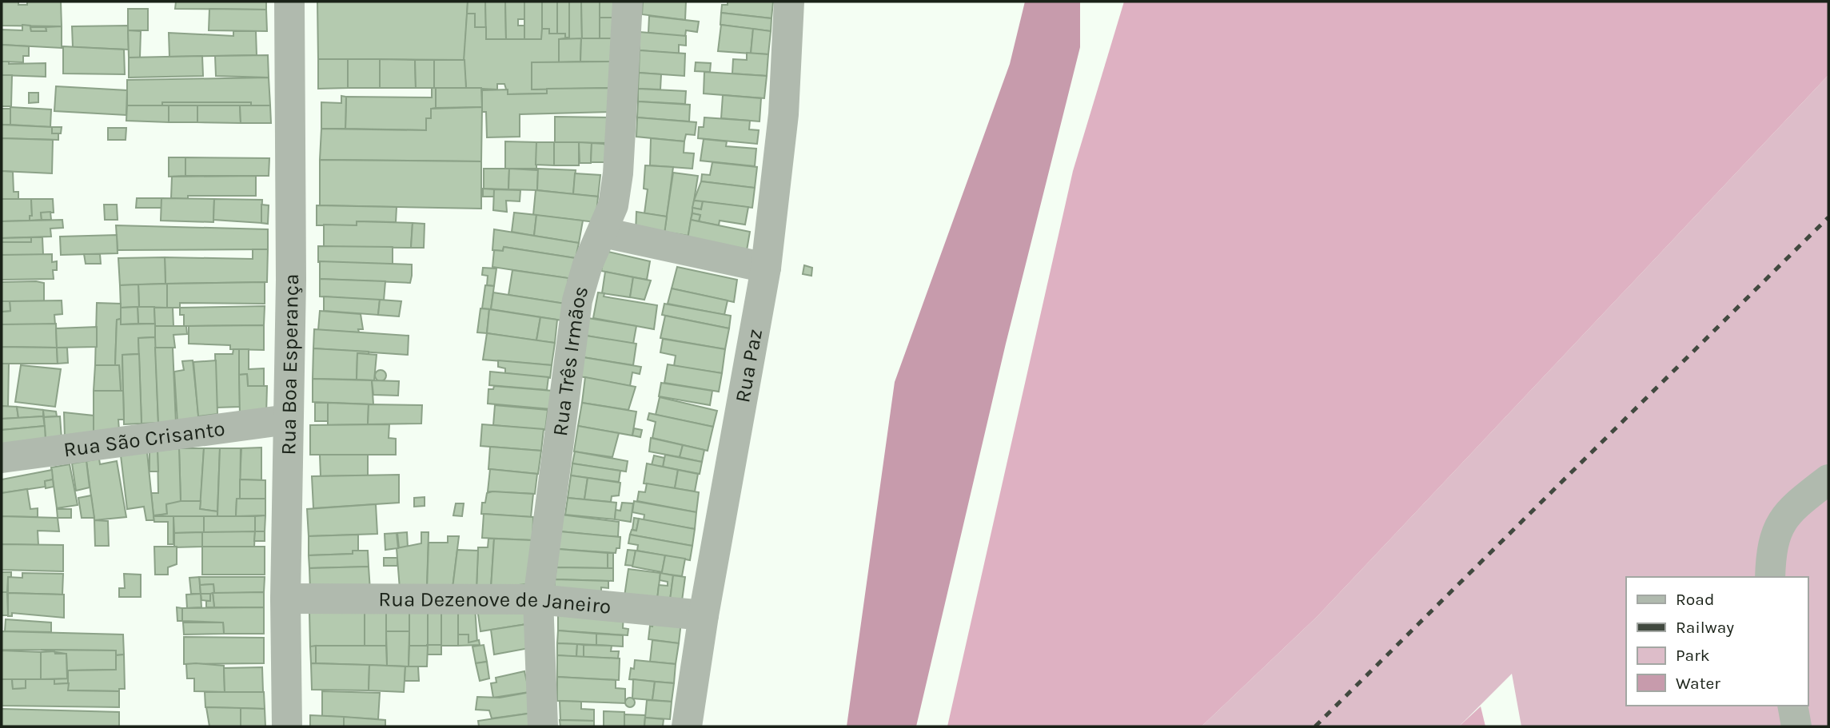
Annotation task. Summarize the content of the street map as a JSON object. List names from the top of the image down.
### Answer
{
  "streets": {
    "street": [
      "Rua Três Irmãos",
      "Rua Boa Esperança",
      "Rua Paz",
      "Rua São Crisanto",
      "Rua Dezenove de Janeiro"
    ]
  },
  "crossings": [
    ["Rua Três Irmãos", "Rua Dezenove de Janeiro"],
    ["Rua Boa Esperança", "Rua São Crisanto"],
    ["Rua Boa Esperança", "Rua Dezenove de Janeiro"],
    ["Rua Paz", "Rua Dezenove de Janeiro"]
  ],
  "legend": [
    "Road",
    "Railway",
    "Park",
    "Water"
  ]
}
